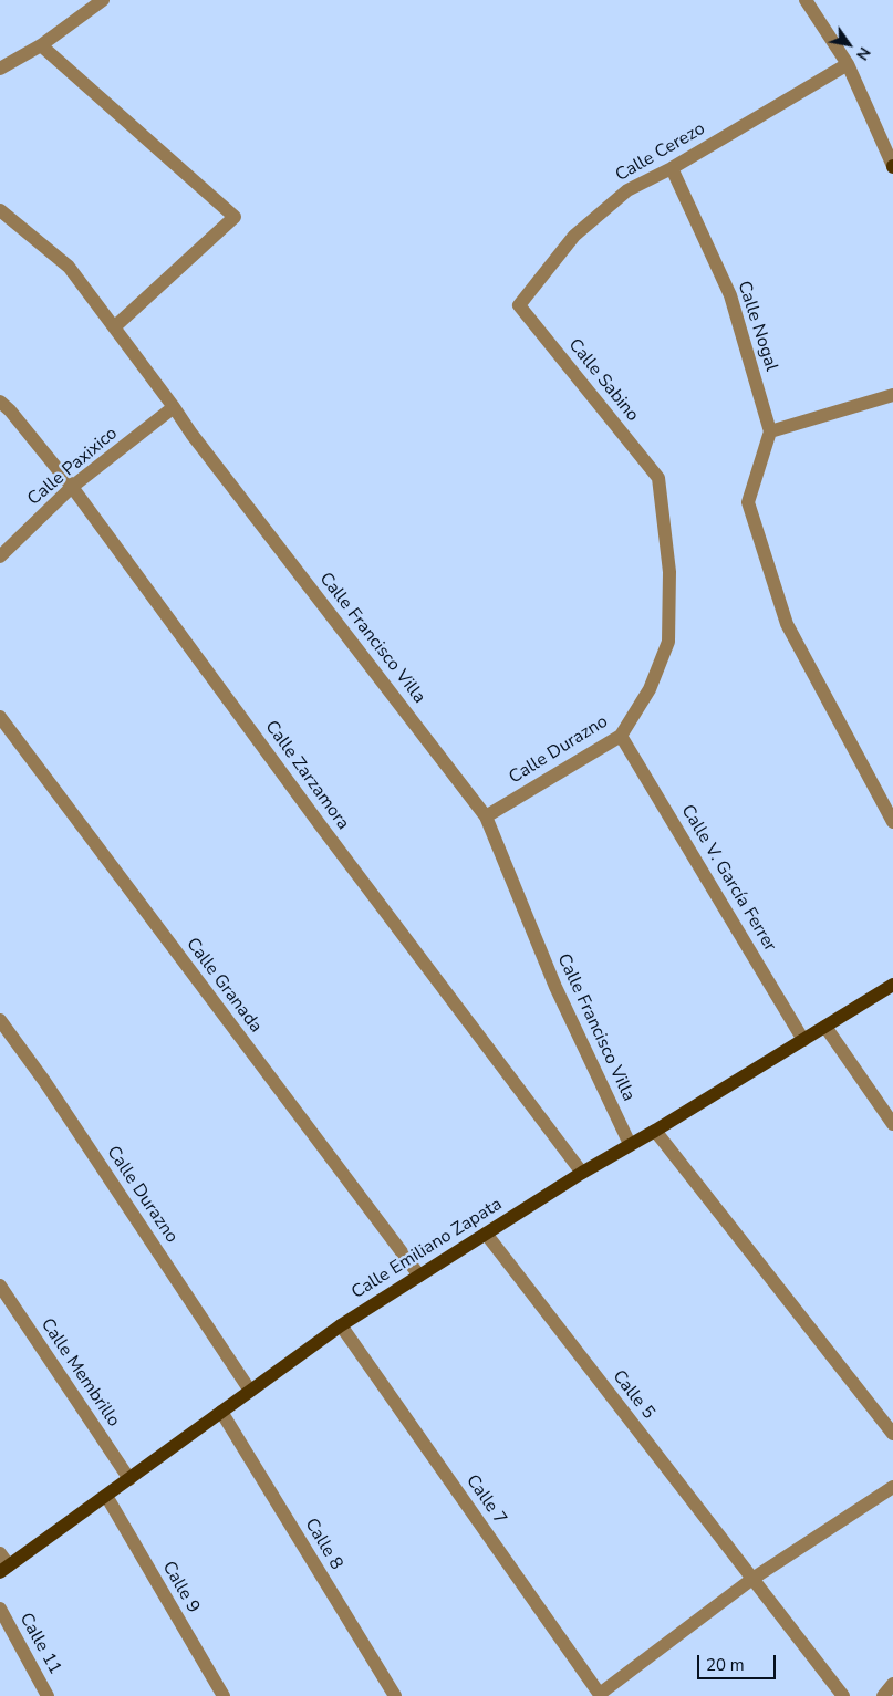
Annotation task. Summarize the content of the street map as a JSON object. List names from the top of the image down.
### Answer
{
  "streets": {
    "main road": ["Calle Emiliano Zapata"],
    "street": [
      "Calle Cerezo",
      "Calle Nogal",
      "Calle Sabino",
      "Calle Paxixico",
      "Calle Francisco Villa",
      "Calle Durazno",
      "Calle Zarzamora",
      "Calle V. García Ferrer",
      "Calle Granada",
      "Calle Membrillo",
      "Calle 5",
      "Calle 7",
      "Calle 8",
      "Calle 9",
      "Calle 11"
    ]
  },
  "crossings": [
    ["Calle Cerezo", "Calle Nogal"],
    ["Calle Cerezo", "Calle Sabino"],
    ["Calle Sabino", "Calle Durazno"],
    ["Calle Paxixico", "Calle Francisco Villa"],
    ["Calle Paxixico", "Calle Zarzamora"],
    ["Calle Francisco Villa", "Calle Durazno"],
    ["Calle Francisco Villa", "Calle Emiliano Zapata"],
    ["Calle Durazno", "Calle V. García Ferrer"],
    ["Calle Durazno", "Calle Emiliano Zapata"],
    ["Calle Zarzamora", "Calle Emiliano Zapata"],
    ["Calle V. García Ferrer", "Calle Emiliano Zapata"],
    ["Calle Granada", "Calle Emiliano Zapata"],
    ["Calle Emiliano Zapata", "Calle Membrillo"],
    ["Calle Emiliano Zapata", "Calle 5"],
    ["Calle Emiliano Zapata", "Calle 7"],
    ["Calle Emiliano Zapata", "Calle 8"],
    ["Calle Emiliano Zapata", "Calle 9"]
  ],
  "scale_bar": "20 m",
  "north": "bottom right"
}
